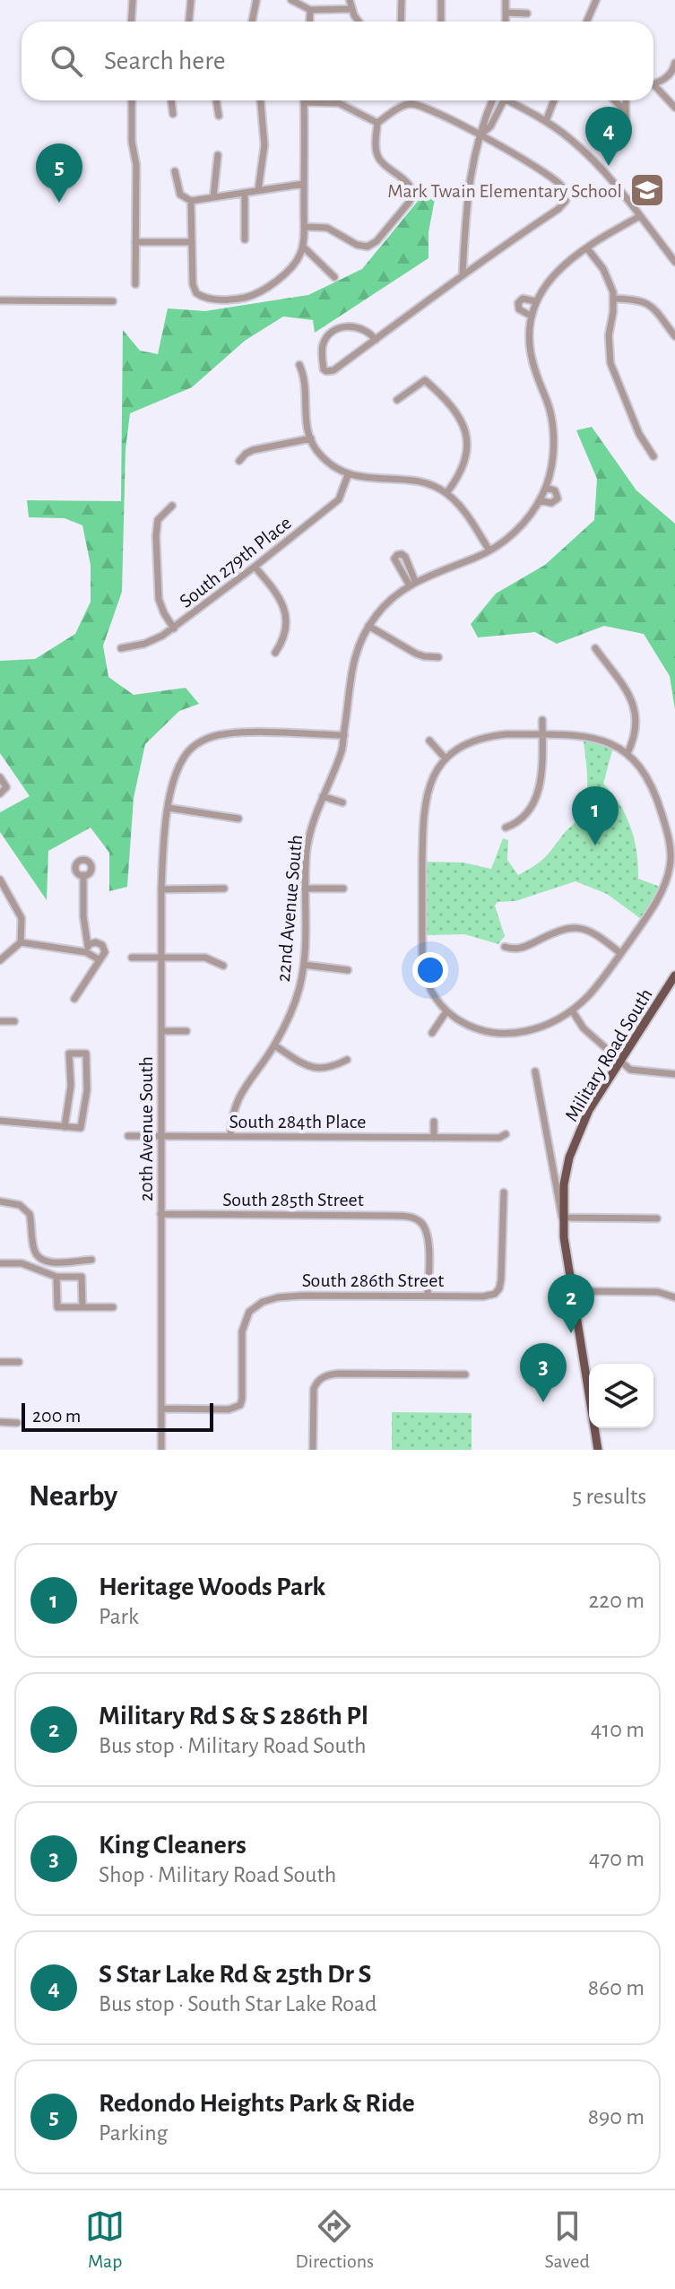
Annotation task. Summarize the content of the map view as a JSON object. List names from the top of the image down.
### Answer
{
  "streets": {
    "main road": ["Military Road South"],
    "street": [
      "South 279th Place",
      "22nd Avenue South",
      "South 284th Place",
      "20th Avenue South",
      "South 285th Street",
      "South 286th Street"
    ]
  },
  "crossings": [
    ["22nd Avenue South", "South 284th Place"],
    ["22nd Avenue South", "20th Avenue South"],
    ["South 284th Place", "20th Avenue South"],
    ["20th Avenue South", "South 285th Street"],
    ["20th Avenue South", "South 286th Street"],
    ["South 285th Street", "South 286th Street"]
  ],
  "places": {
    "school or university": ["Mark Twain Elementary School"]
  },
  "scale_bar": "200 m",
  "page": {
    "search": "Search here",
    "pins": [
      "4",
      "5",
      "1",
      "2",
      "3"
    ],
    "scale": "200 m",
    "heading": ["Nearby", "5 results"],
    "list": [
      {
        "mark": "1",
        "name": "Heritage Woods Park",
        "note": "Park",
        "value": "220 m"
      },
      {
        "mark": "2",
        "name": "Military Rd S & S 286th Pl",
        "note": "Bus stop · Military Road South",
        "value": "410 m"
      },
      {
        "mark": "3",
        "name": "King Cleaners",
        "note": "Shop · Military Road South",
        "value": "470 m"
      },
      {
        "mark": "4",
        "name": "S Star Lake Rd & 25th Dr S",
        "note": "Bus stop · South Star Lake Road",
        "value": "860 m"
      },
      {
        "mark": "5",
        "name": "Redondo Heights Park & Ride",
        "note": "Parking",
        "value": "890 m"
      }
    ],
    "nav": ["Map", "Directions", "Saved"]
  }
}
